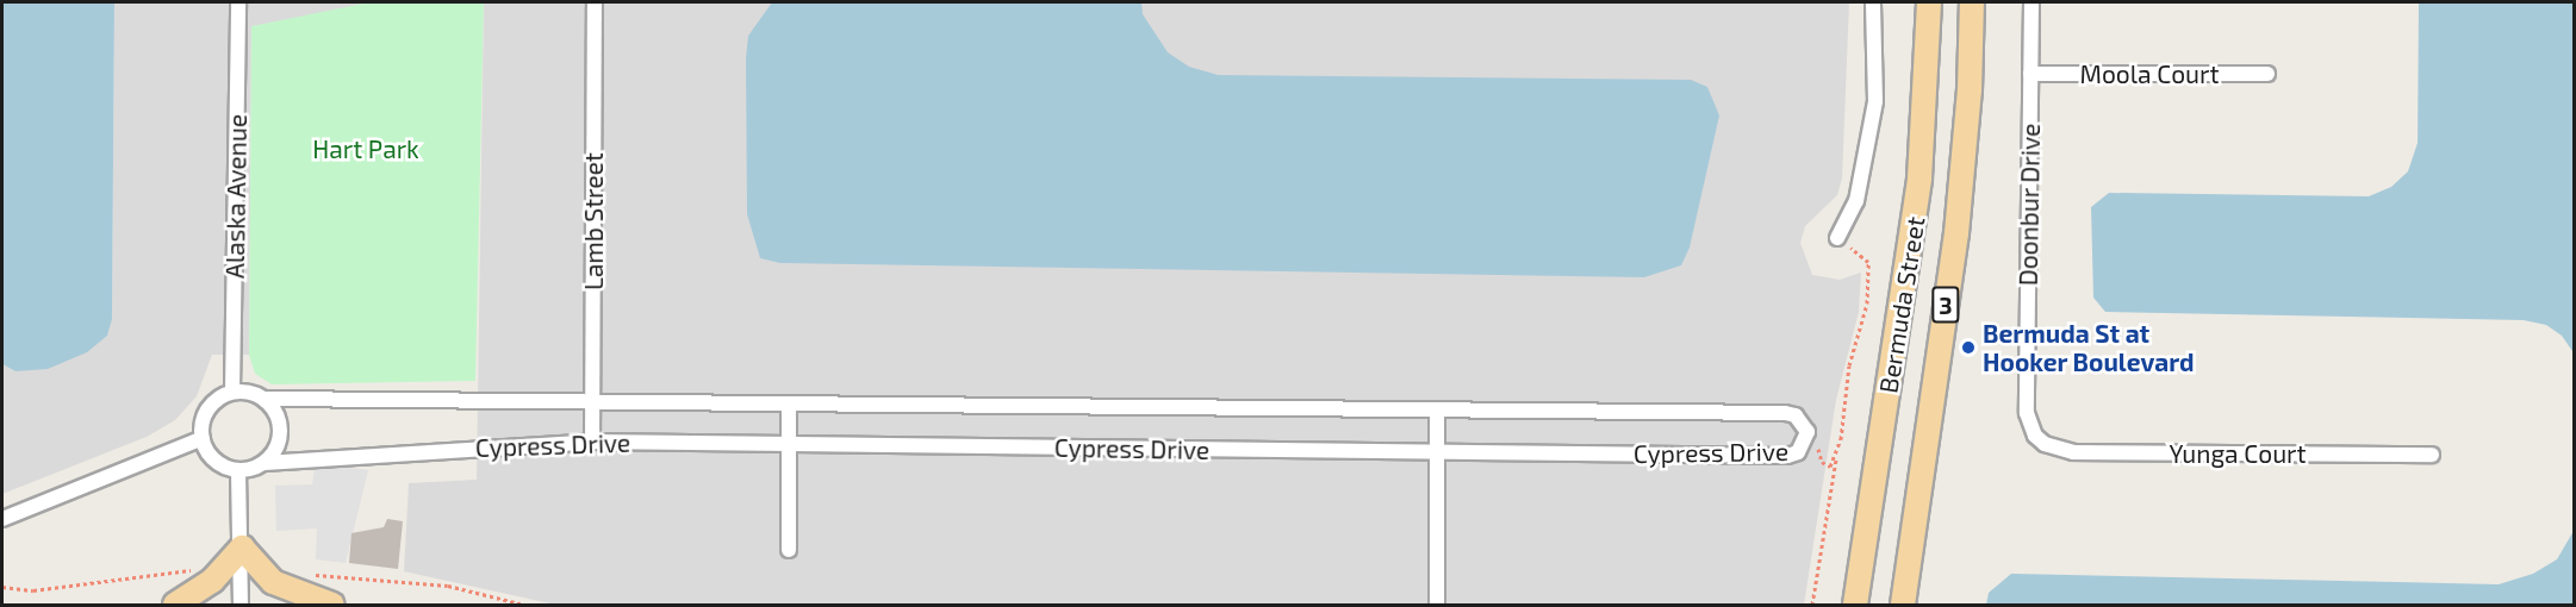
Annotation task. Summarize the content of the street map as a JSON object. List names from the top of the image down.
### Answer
{
  "streets": {
    "main road": ["Bermuda Street", "3"],
    "street": [
      "Moola Court",
      "Alaska Avenue",
      "Doonbur Drive",
      "Lamb Street",
      "Cypress Drive",
      "Yunga Court"
    ]
  },
  "crossings": [
    ["Moola Court", "Doonbur Drive"],
    ["Alaska Avenue", "Cypress Drive"],
    ["Doonbur Drive", "Yunga Court"],
    ["Lamb Street", "Cypress Drive"]
  ],
  "parks": ["Hart Park"],
  "places": ["Bermuda St at Hooker Boulevard"]
}
